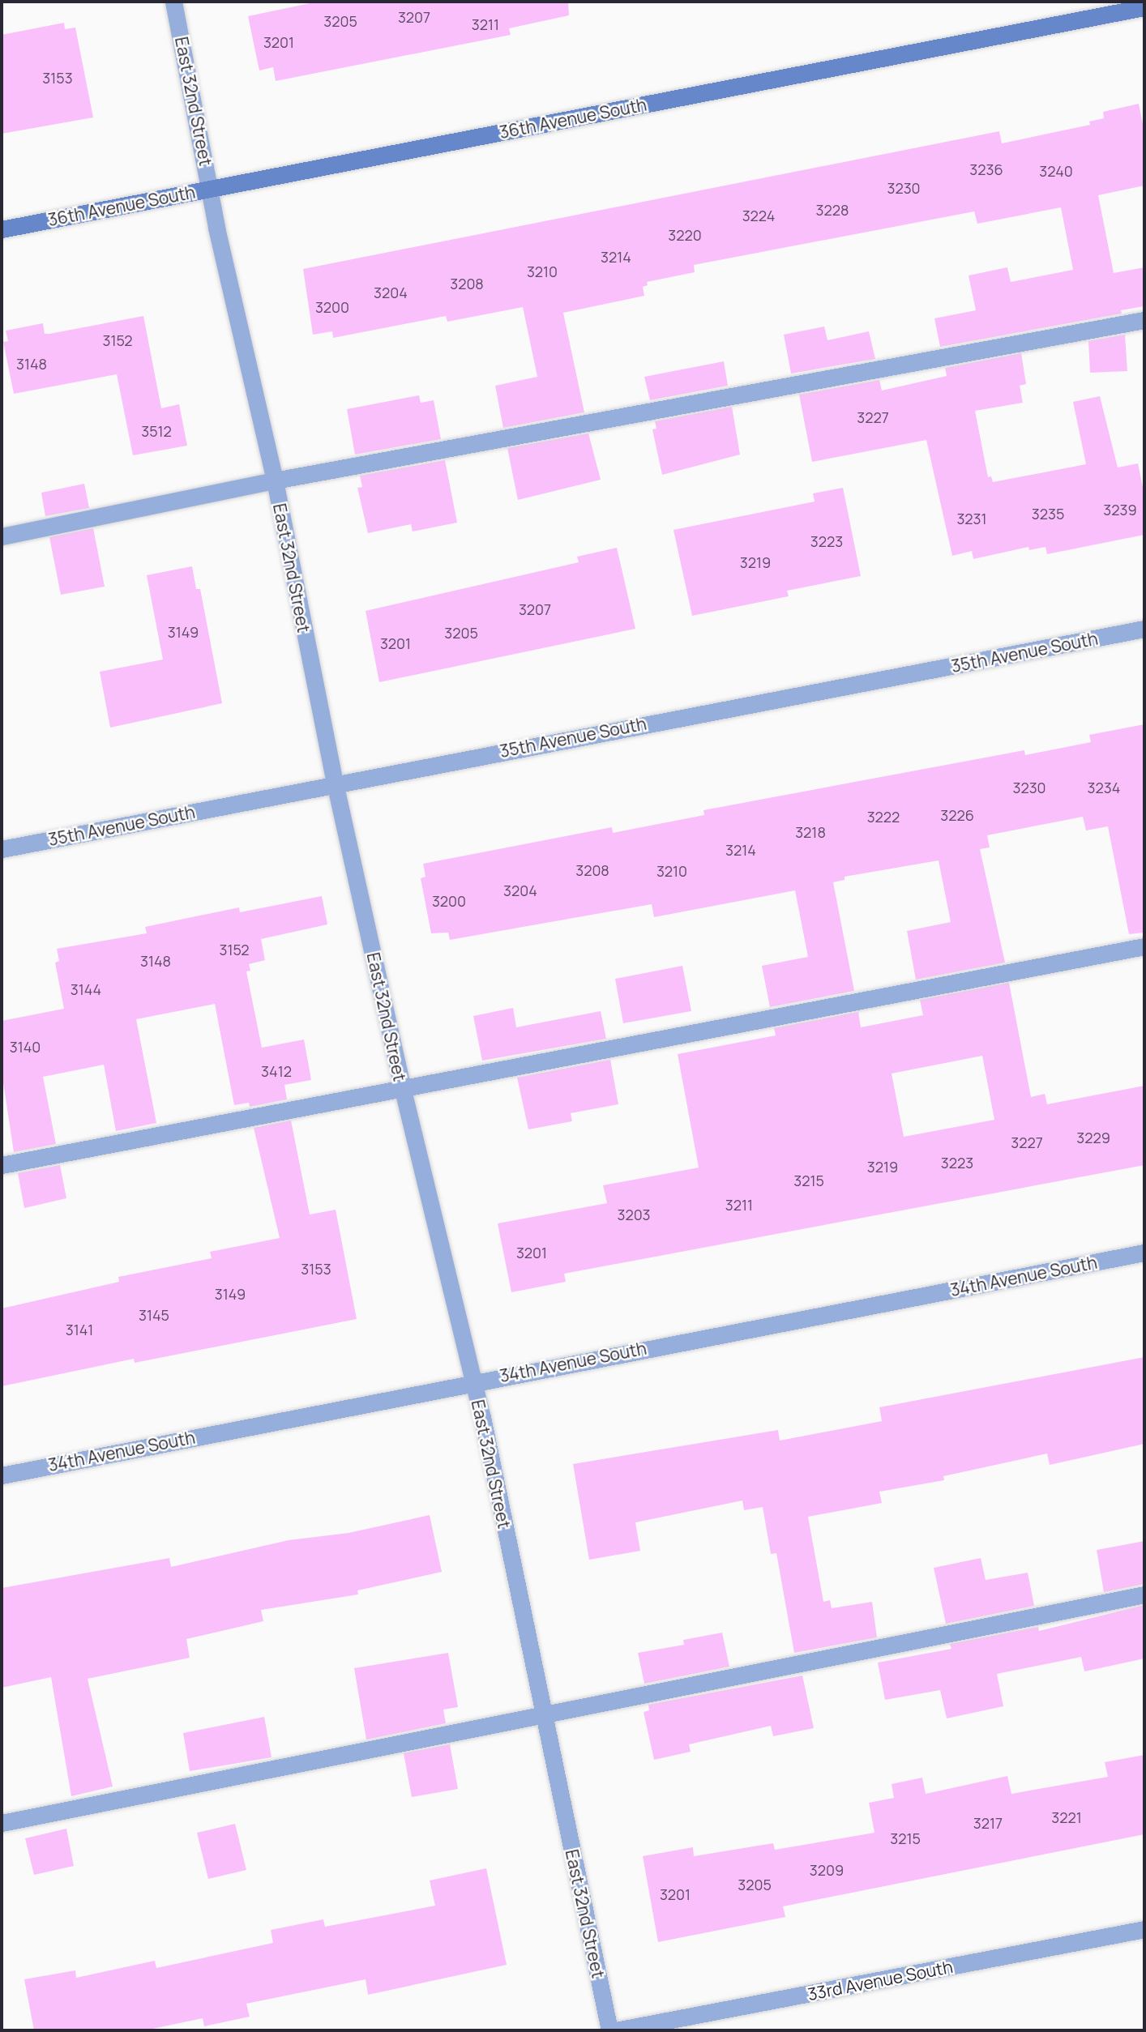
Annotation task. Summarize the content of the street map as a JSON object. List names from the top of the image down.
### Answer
{
  "streets": {
    "street": [
      "East 32nd Street",
      "36th Avenue South",
      "35th Avenue South",
      "34th Avenue South",
      "33rd Avenue South"
    ]
  },
  "crossings": [
    ["East 32nd Street", "36th Avenue South"],
    ["East 32nd Street", "35th Avenue South"],
    ["East 32nd Street", "34th Avenue South"]
  ],
  "house_numbers": [
    "3207",
    "3205",
    "3211",
    "3201",
    "3153",
    "3236",
    "3240",
    "3230",
    "3228",
    "3224",
    "3220",
    "3214",
    "3210",
    "3208",
    "3204",
    "3200",
    "3152",
    "3148",
    "3227",
    "3512",
    "3239",
    "3235",
    "3231",
    "3223",
    "3219",
    "3207",
    "3149",
    "3205",
    "3201",
    "3230",
    "3234",
    "3226",
    "3222",
    "3218",
    "3214",
    "3208",
    "3210",
    "3204",
    "3200",
    "3152",
    "3148",
    "3144",
    "3140",
    "3412",
    "3229",
    "3227",
    "3223",
    "3219",
    "3215",
    "3211",
    "3203",
    "3201",
    "3153",
    "3149",
    "3145",
    "3141",
    "3221",
    "3217",
    "3215",
    "3209",
    "3205",
    "3201"
  ]
}
